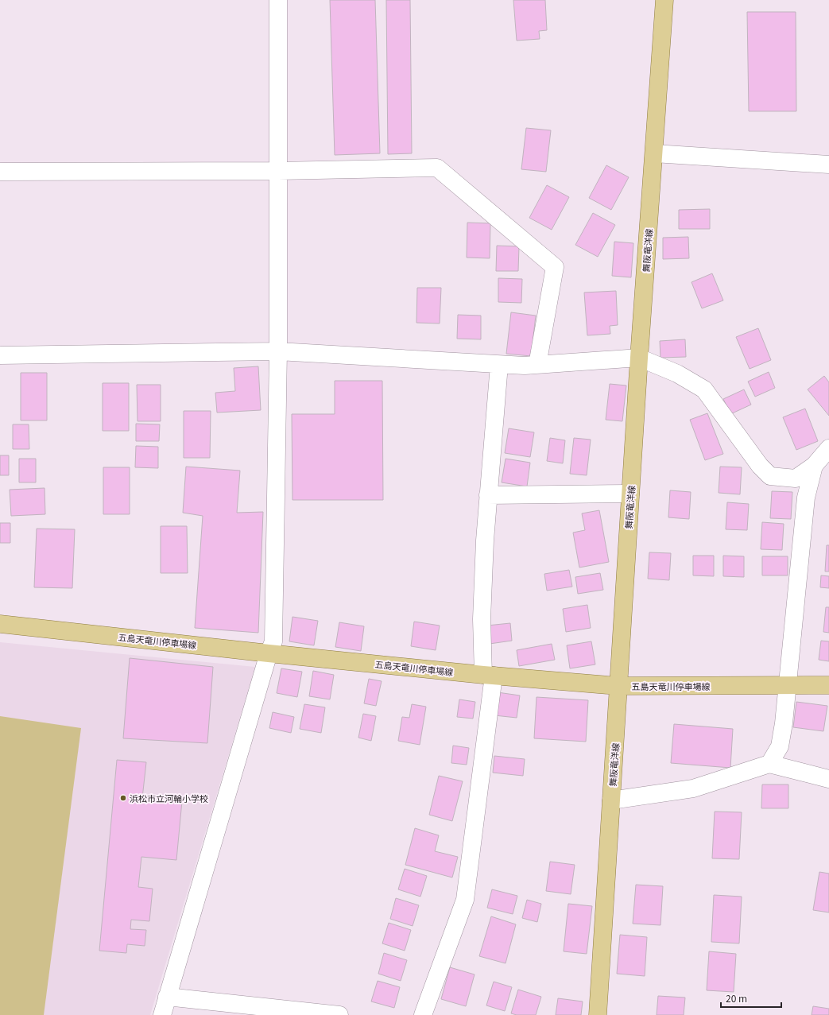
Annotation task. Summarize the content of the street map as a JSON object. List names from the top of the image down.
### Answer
{
  "streets": {
    "main road": ["舞阪竜洋線", "五島天竜川停車場線"]
  },
  "crossings": [
    ["舞阪竜洋線", "五島天竜川停車場線"]
  ],
  "places": ["浜松市立河輪小学校"],
  "scale_bar": "20 m"
}
